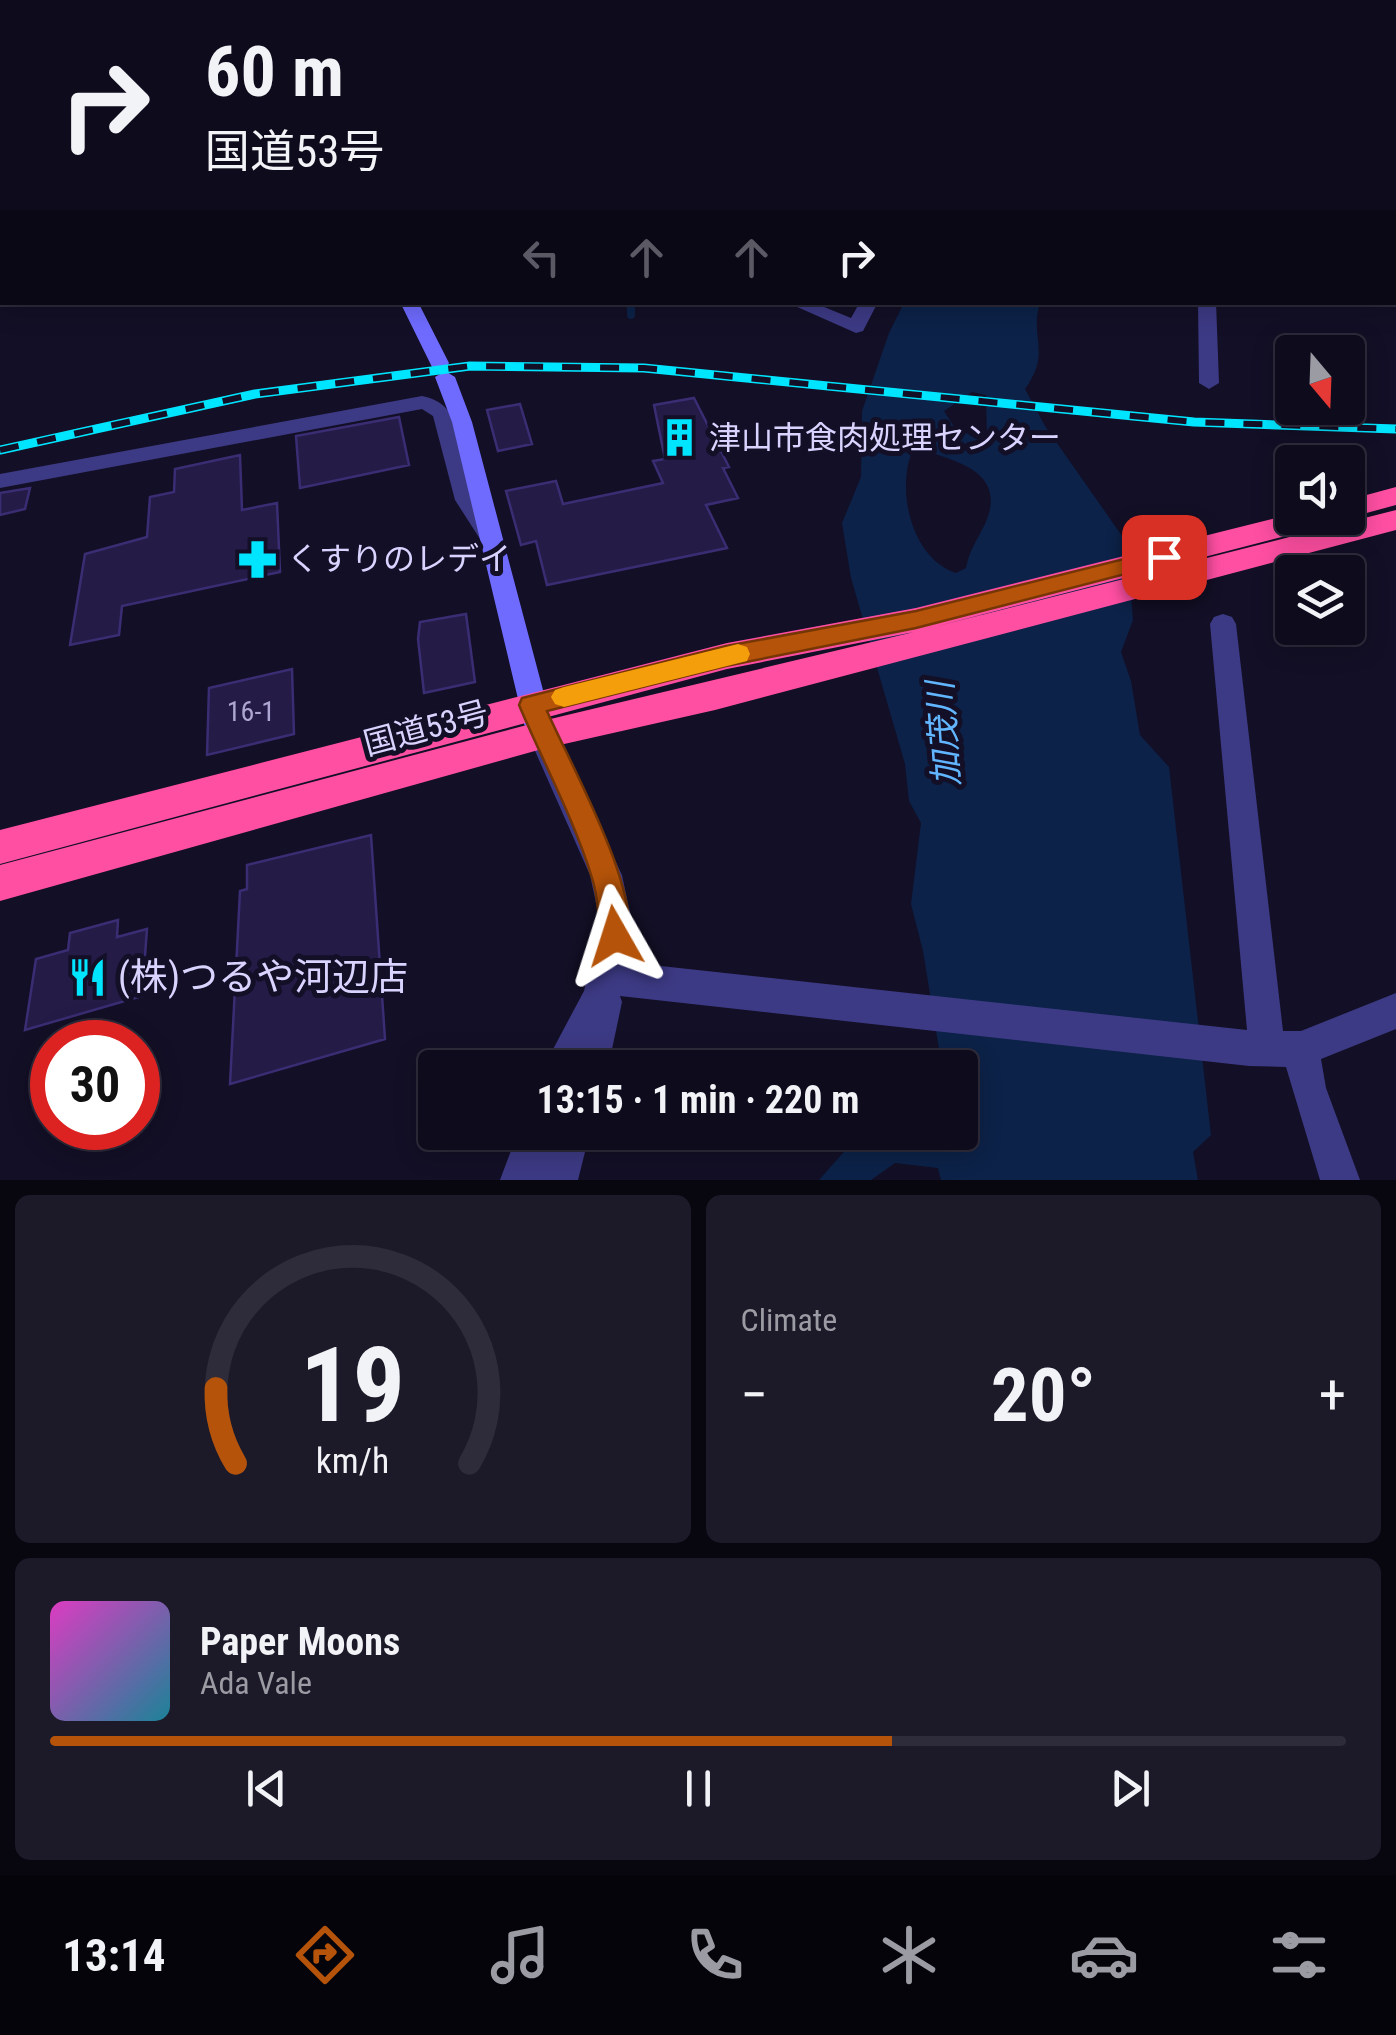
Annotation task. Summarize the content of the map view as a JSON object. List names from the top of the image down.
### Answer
{
  "streets": {
    "highway": ["国道53号"]
  },
  "water": ["加茂川"],
  "places": {
    "building": ["津山市食肉処理センター"],
    "pharmacy": ["くすりのレデイ"],
    "restaurant": ["(株)つるや河辺店"]
  },
  "house_numbers": ["16-1"],
  "north": "bottom",
  "page": {
    "turn": ["60 m", "国道53号"],
    "limit": "30",
    "trip": "13:15 · 1 min · 220 m",
    "tile": "Climate",
    "heat": ["−", "20°", "+"],
    "song": ["Paper Moons", "Ada Vale"],
    "tabs": "13:14",
    "gauge": ["19", "km/h"]
  }
}
